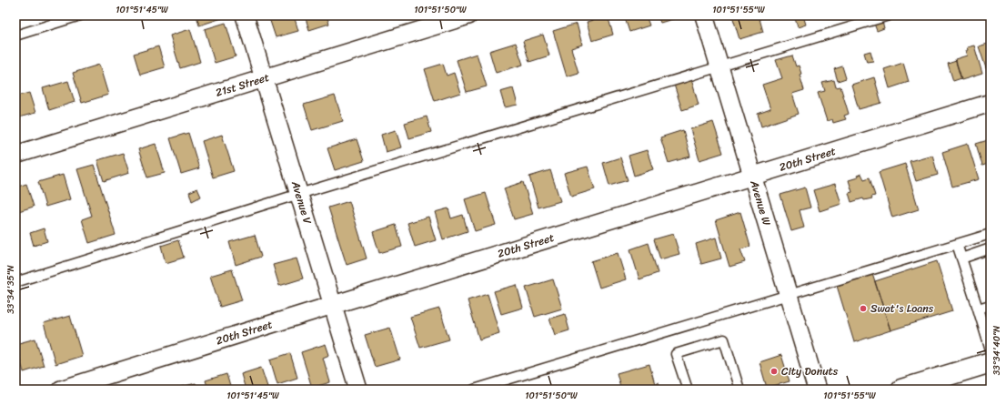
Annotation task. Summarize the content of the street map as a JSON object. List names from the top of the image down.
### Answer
{
  "streets": {
    "street": [
      "21st Street",
      "20th Street",
      "Avenue V",
      "Avenue W"
    ]
  },
  "crossings": [
    ["21st Street", "Avenue V"],
    ["20th Street", "Avenue V"],
    ["20th Street", "Avenue W"]
  ],
  "places": ["Swat's Loans", "City Donuts"],
  "coordinates": [
    "101°51'45\"W",
    "101°51'50\"W",
    "101°51'55\"W",
    "33°34'35\"N",
    "33°34'40\"N"
  ]
}
